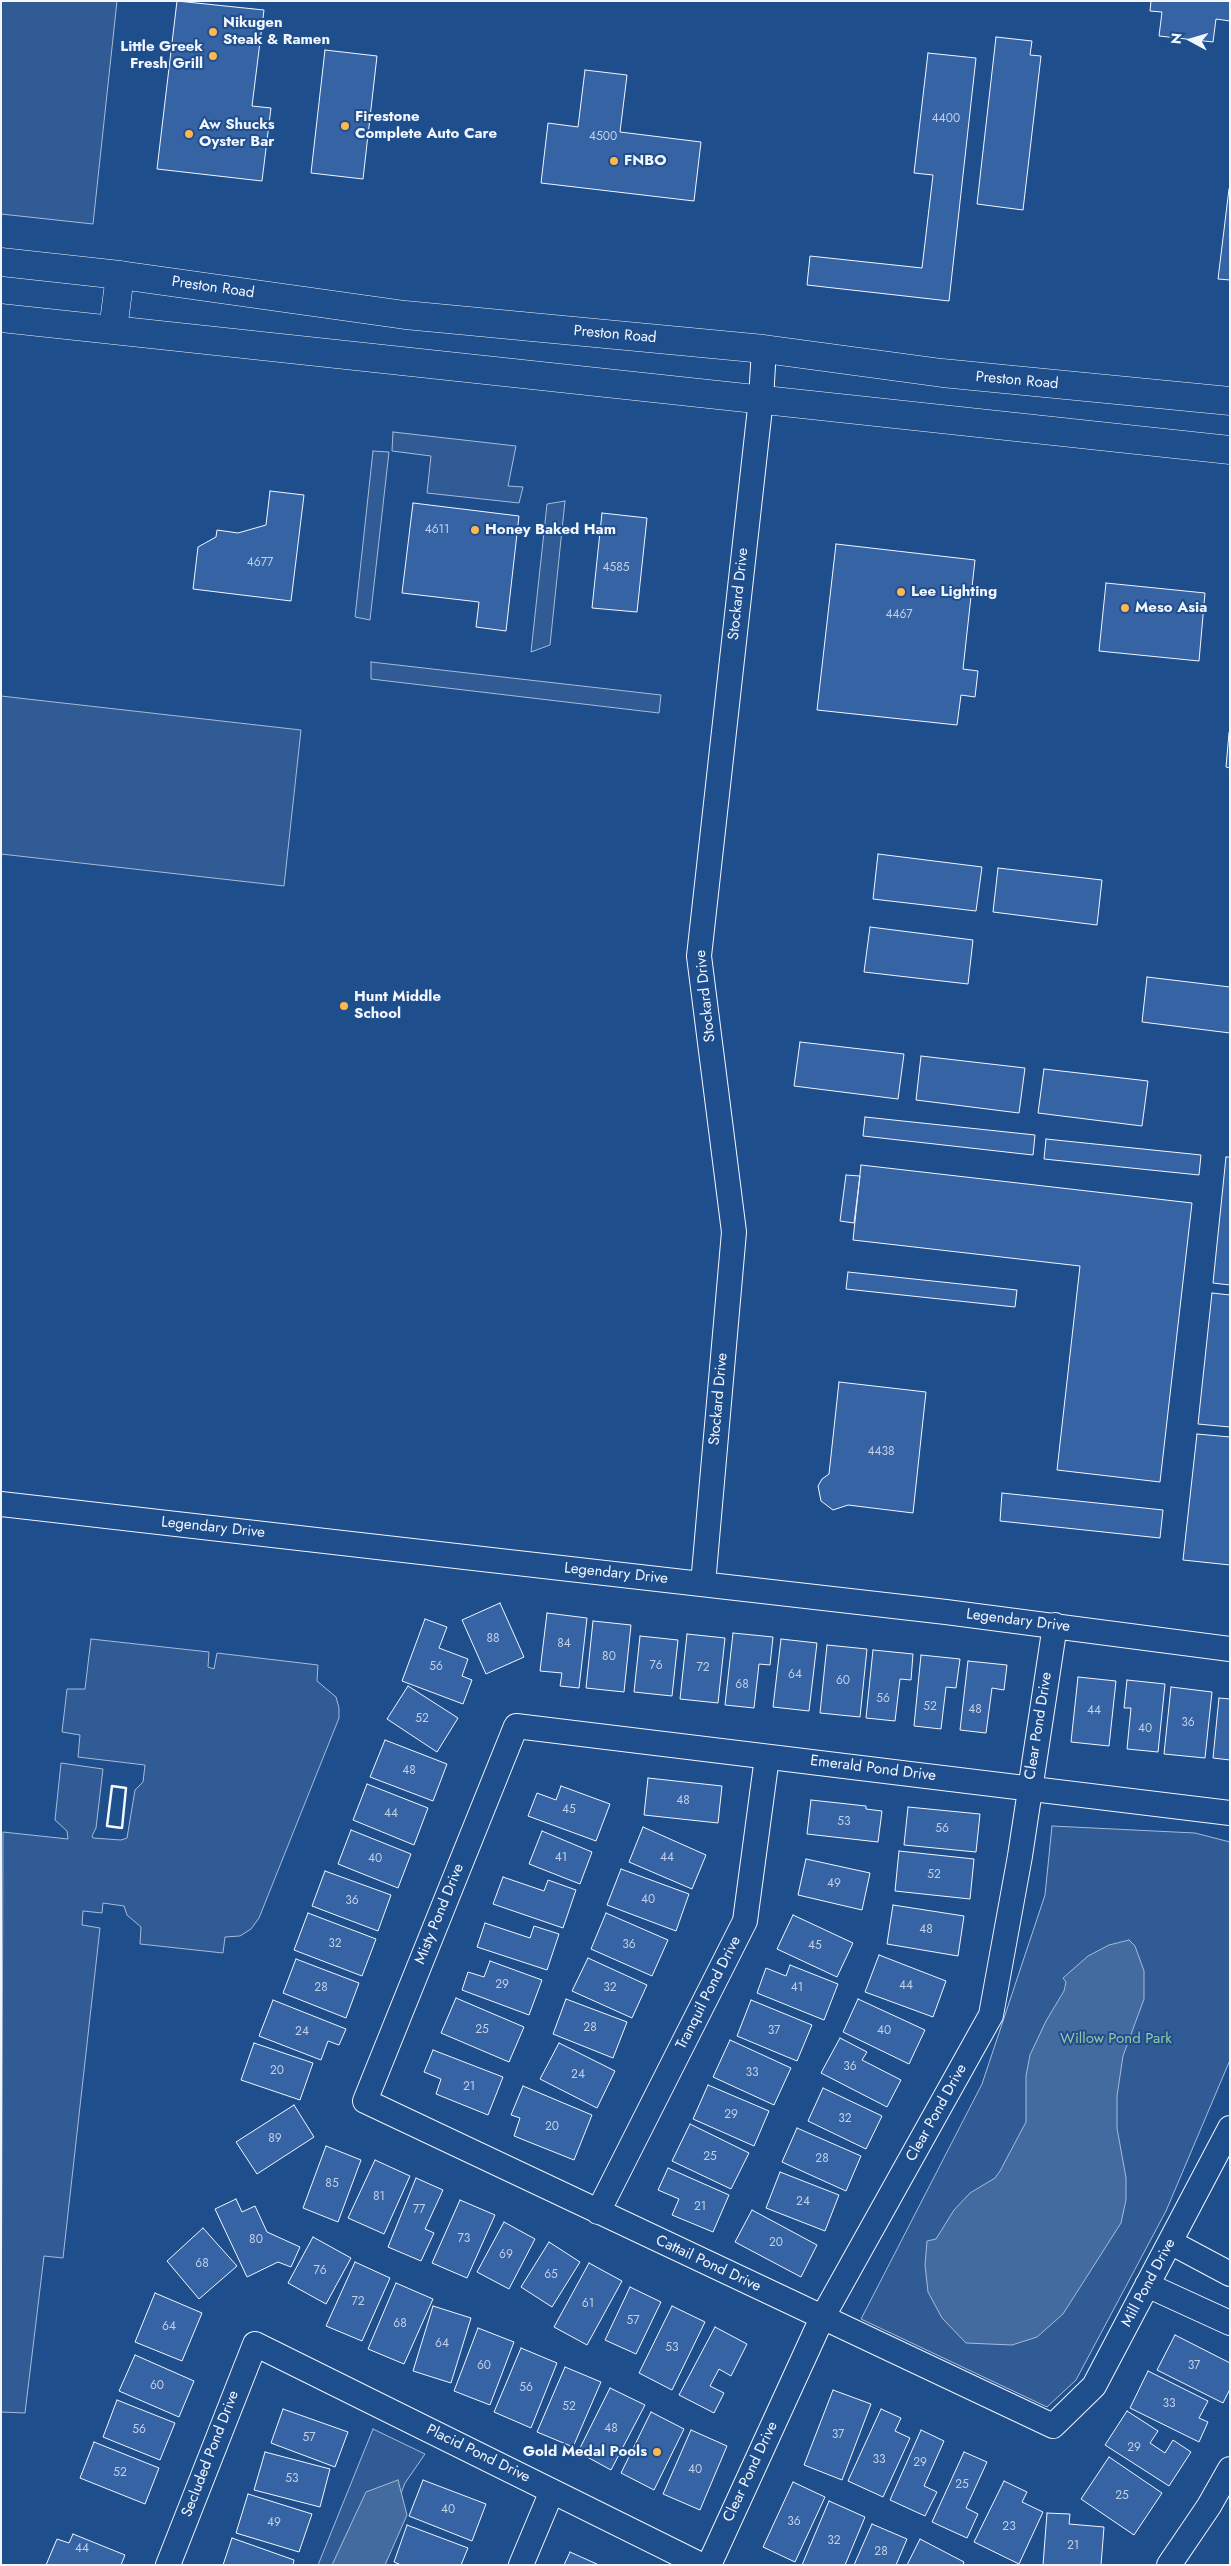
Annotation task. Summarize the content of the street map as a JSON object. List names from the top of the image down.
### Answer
{
  "streets": {
    "main road": ["Preston Road"],
    "street": [
      "Stockard Drive",
      "Legendary Drive",
      "Clear Pond Drive",
      "Emerald Pond Drive",
      "Misty Pond Drive",
      "Tranquil Pond Drive",
      "Cattail Pond Drive",
      "Mill Pond Drive",
      "Secluded Pond Drive",
      "Placid Pond Drive"
    ]
  },
  "crossings": [
    ["Preston Road", "Stockard Drive"],
    ["Stockard Drive", "Legendary Drive"],
    ["Legendary Drive", "Clear Pond Drive"],
    ["Clear Pond Drive", "Emerald Pond Drive"],
    ["Clear Pond Drive", "Cattail Pond Drive"],
    ["Emerald Pond Drive", "Misty Pond Drive"],
    ["Emerald Pond Drive", "Tranquil Pond Drive"],
    ["Misty Pond Drive", "Cattail Pond Drive"],
    ["Tranquil Pond Drive", "Cattail Pond Drive"],
    ["Cattail Pond Drive", "Mill Pond Drive"],
    ["Secluded Pond Drive", "Placid Pond Drive"]
  ],
  "parks": ["Willow Pond Park"],
  "places": [
    "Nikugen Steak & Ramen",
    "Little Greek Fresh Grill",
    "Firestone Complete Auto Care",
    "Aw Shucks Oyster Bar",
    "FNBO",
    "Honey Baked Ham",
    "Lee Lighting",
    "Meso Asia",
    "Hunt Middle School",
    "Gold Medal Pools"
  ],
  "house_numbers": [
    "4400",
    "4500",
    "4611",
    "4677",
    "4585",
    "4467",
    "4438",
    "88",
    "84",
    "80",
    "76",
    "56",
    "72",
    "64",
    "60",
    "68",
    "56",
    "52",
    "48",
    "44",
    "52",
    "36",
    "40",
    "48",
    "48",
    "45",
    "44",
    "53",
    "56",
    "41",
    "44",
    "40",
    "52",
    "49",
    "40",
    "36",
    "48",
    "32",
    "36",
    "45",
    "29",
    "44",
    "28",
    "32",
    "41",
    "28",
    "25",
    "37",
    "40",
    "24",
    "36",
    "20",
    "33",
    "24",
    "21",
    "29",
    "32",
    "20",
    "89",
    "25",
    "28",
    "85",
    "81",
    "24",
    "21",
    "77",
    "73",
    "80",
    "20",
    "69",
    "68",
    "76",
    "65",
    "72",
    "61",
    "57",
    "68",
    "64",
    "64",
    "53",
    "60",
    "37",
    "60",
    "56",
    "33",
    "52",
    "48",
    "56",
    "37",
    "57",
    "29",
    "33",
    "29",
    "40",
    "52",
    "53",
    "25",
    "25",
    "40",
    "36",
    "49",
    "23",
    "32",
    "21",
    "44",
    "28"
  ],
  "north": "left"
}
